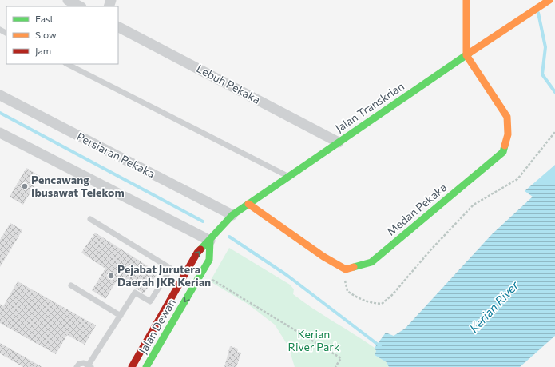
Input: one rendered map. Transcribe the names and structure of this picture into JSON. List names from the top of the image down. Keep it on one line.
{"streets":{"main road":["Jalan Transkrian","Medan Pekaka","Jalan Dewan"],"street":["Lebuh Pekaka","Persiaran Pekaka"]},"crossings":[["Lebuh Pekaka","Jalan Transkrian"],["Jalan Transkrian","Persiaran Pekaka"],["Jalan Transkrian","Medan Pekaka"],["Jalan Transkrian","Jalan Dewan"]],"water":["Kerian River"],"parks":["Kerian River Park"],"places":["Pencawang Ibusawat Telekom","Pejabat Jurutera Daerah JKR Kerian"],"legend":["Fast","Slow","Jam"]}
